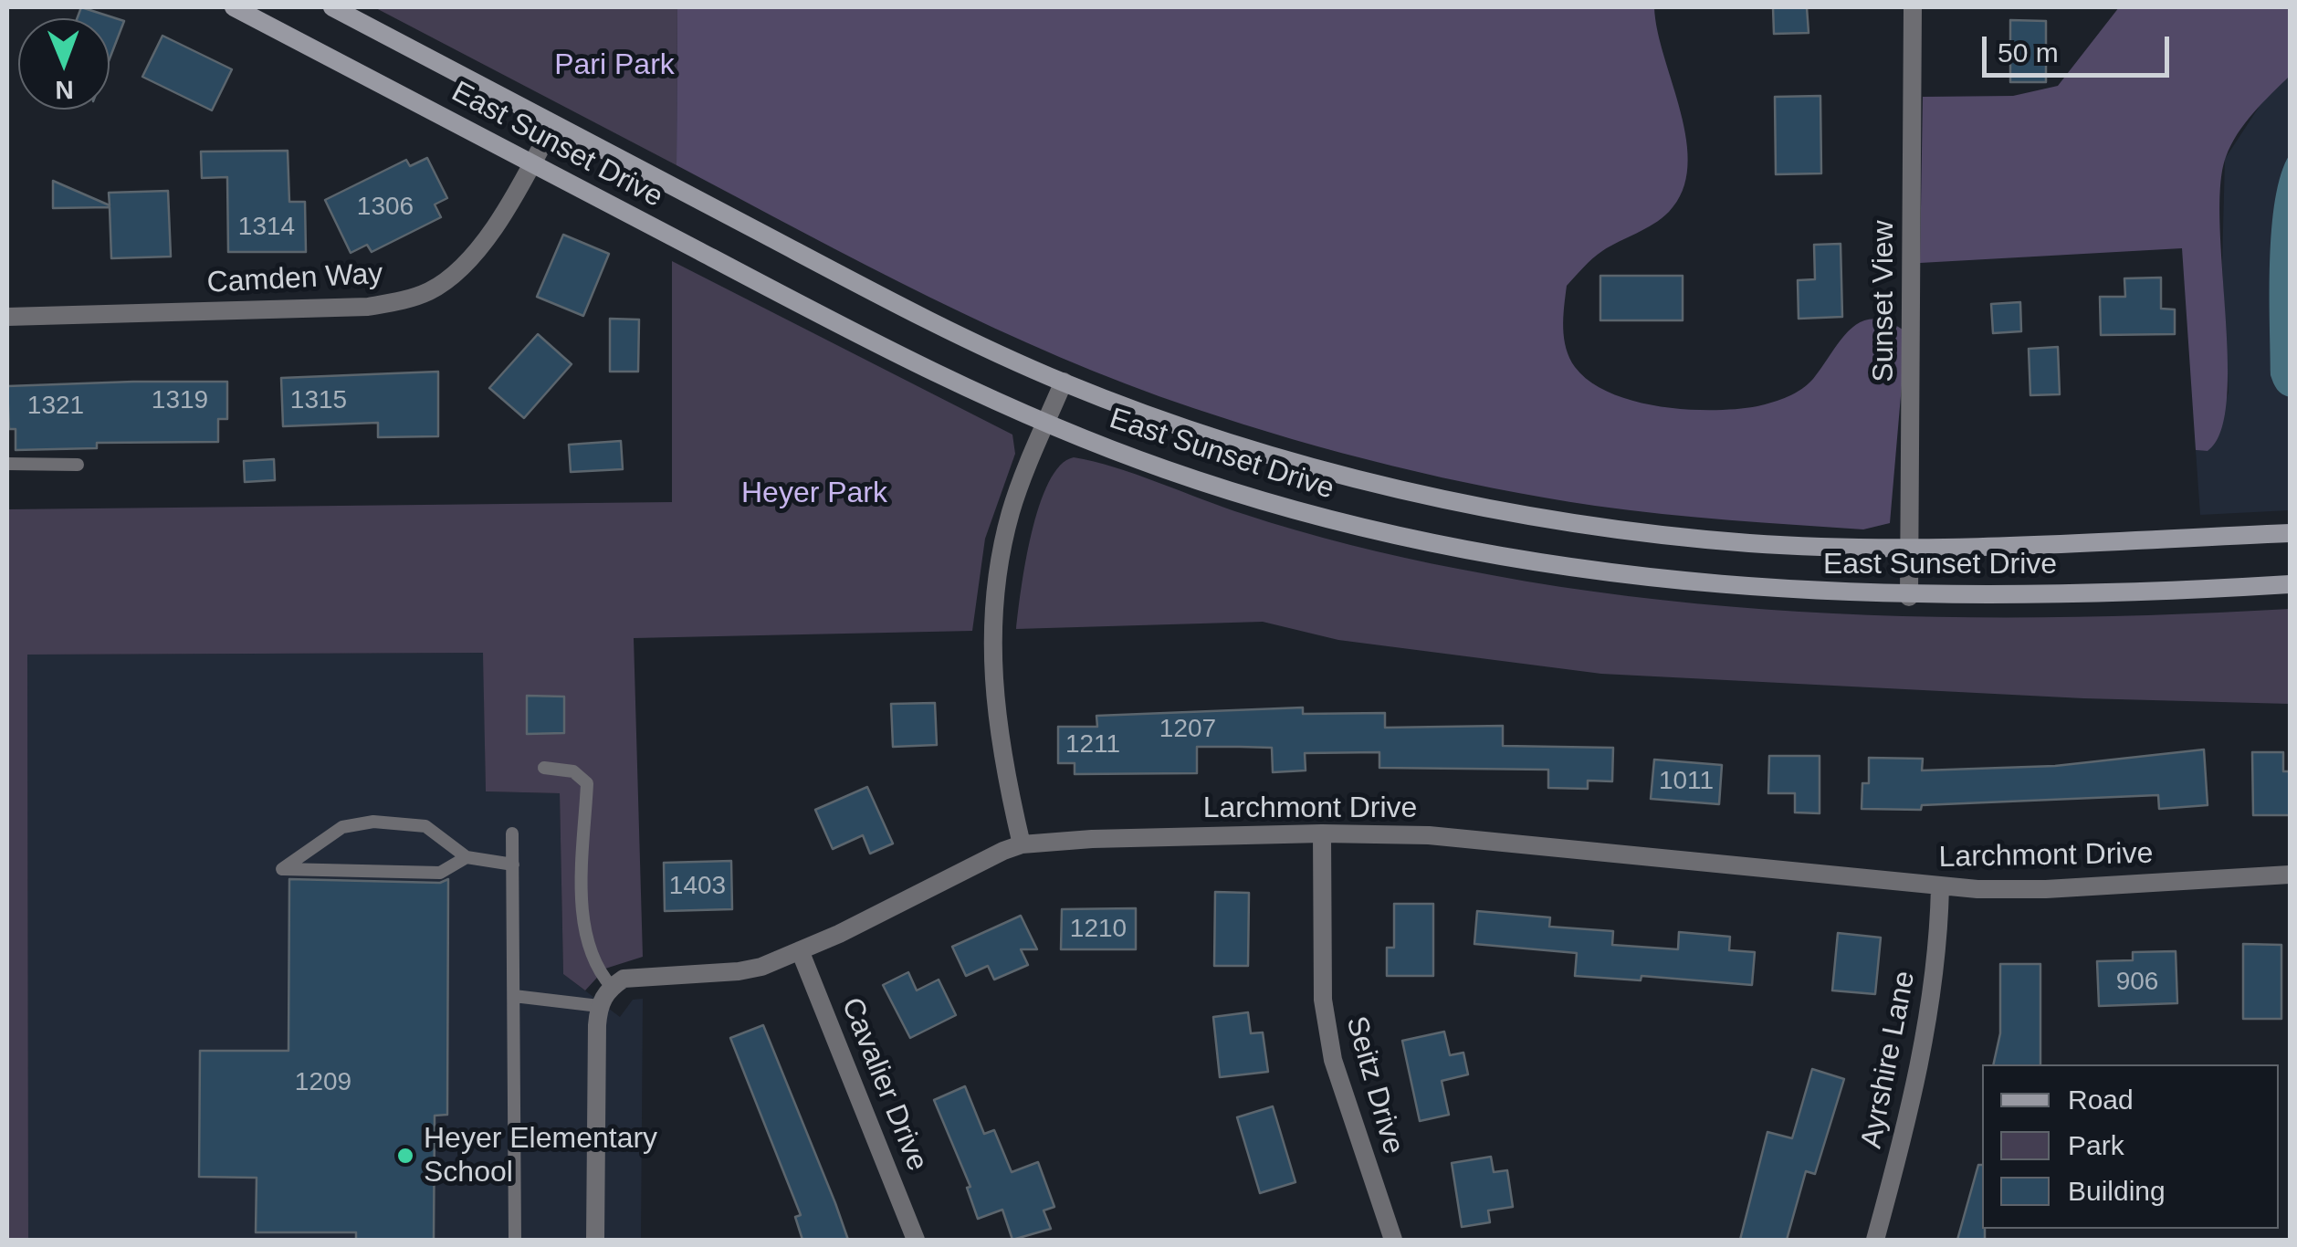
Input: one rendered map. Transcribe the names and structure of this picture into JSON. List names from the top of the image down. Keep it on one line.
{"streets":{"main road":["East Sunset Drive"],"street":["Camden Way","Sunset View","Larchmont Drive","Ayrshire Lane","Cavalier Drive","Seitz Drive"]},"crossings":[["East Sunset Drive","Camden Way"],["East Sunset Drive","Sunset View"],["Larchmont Drive","Ayrshire Lane"],["Larchmont Drive","Cavalier Drive"],["Larchmont Drive","Seitz Drive"]],"parks":["Pari Park","Heyer Park"],"places":["Heyer Elementary School"],"house_numbers":["1306","1314","1319","1315","1321","1207","1211","1011","1403","1210","906","1209"],"legend":["Road","Park","Building"],"scale_bar":"50 m","north":"bottom"}
